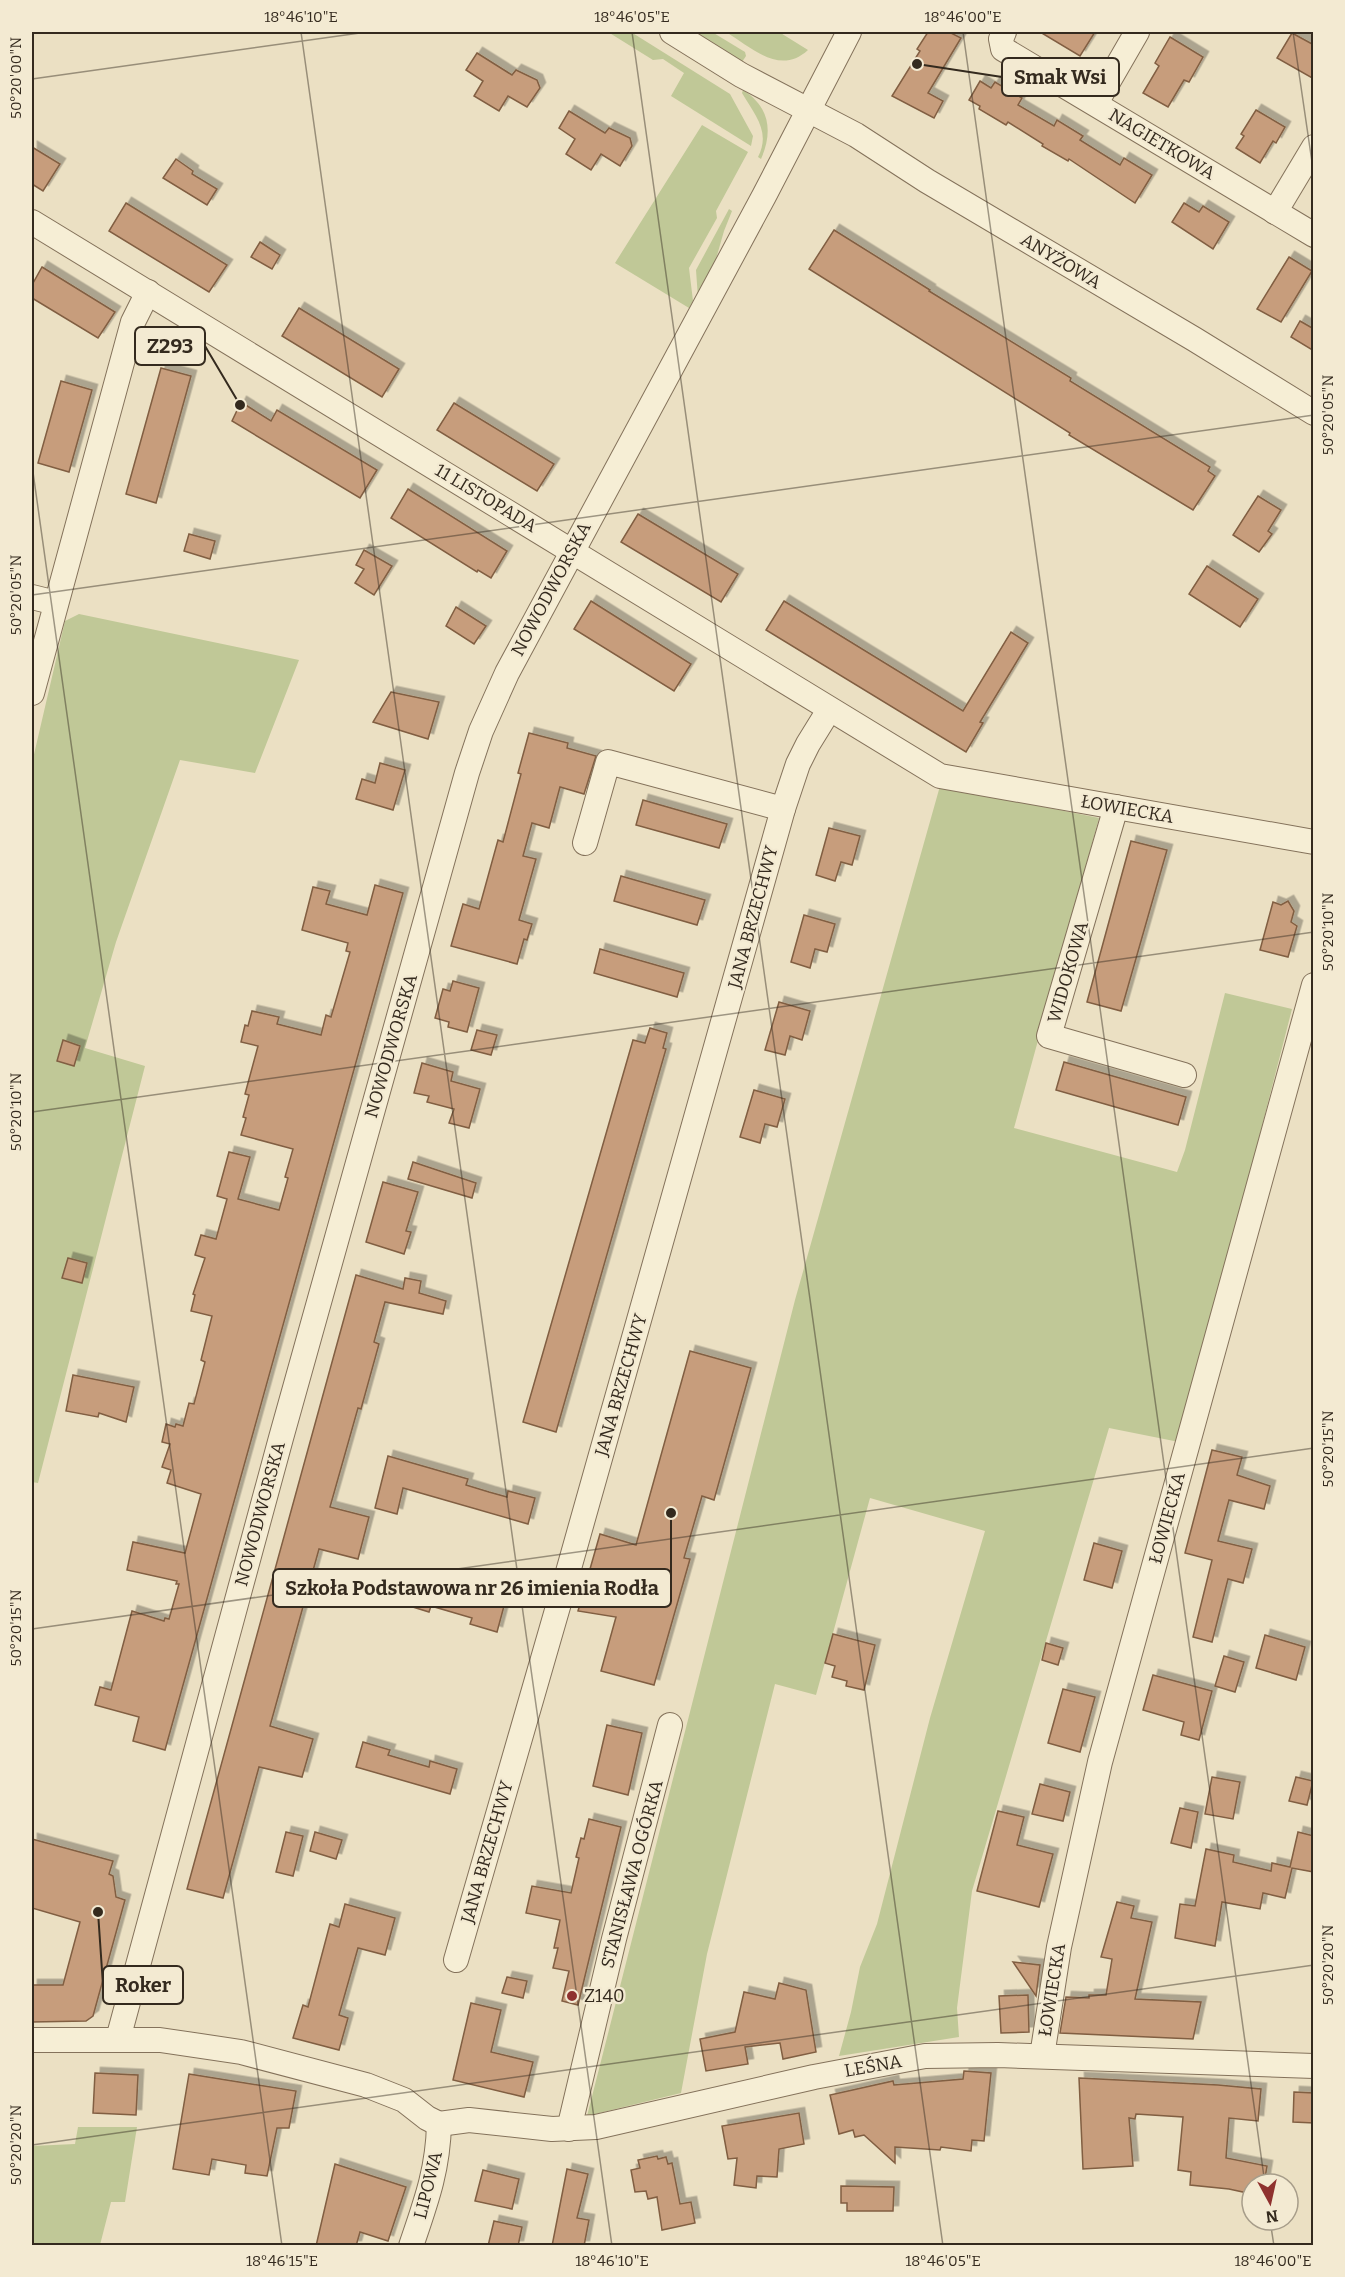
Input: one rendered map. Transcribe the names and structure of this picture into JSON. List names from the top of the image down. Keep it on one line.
{"streets":{"street":["NAGIETKOWA","ANYŻOWA","11 LISTOPADA","NOWODWORSKA","ŁOWIECKA","JANA BRZECHWY","WIDOKOWA","STANISŁAWA OGÓRKA","LEŚNA","LIPOWA"]},"crossings":[["ANYŻOWA","NOWODWORSKA"],["11 LISTOPADA","NOWODWORSKA"],["11 LISTOPADA","ŁOWIECKA"],["11 LISTOPADA","JANA BRZECHWY"],["ŁOWIECKA","WIDOKOWA"],["ŁOWIECKA","LEŚNA"],["STANISŁAWA OGÓRKA","LEŚNA"],["LEŚNA","LIPOWA"]],"places":["Smak Wsi","Z293","Szkoła Podstawowa nr 26 imienia Rodła","Roker","Z140"],"north":"bottom","coordinates":["18°46'10\"E","18°46'05\"E","18°46'00\"E","50°20'00\"N","50°20'05\"N","50°20'10\"N","50°20'15\"N","50°20'20\"N","18°46'15\"E"]}
